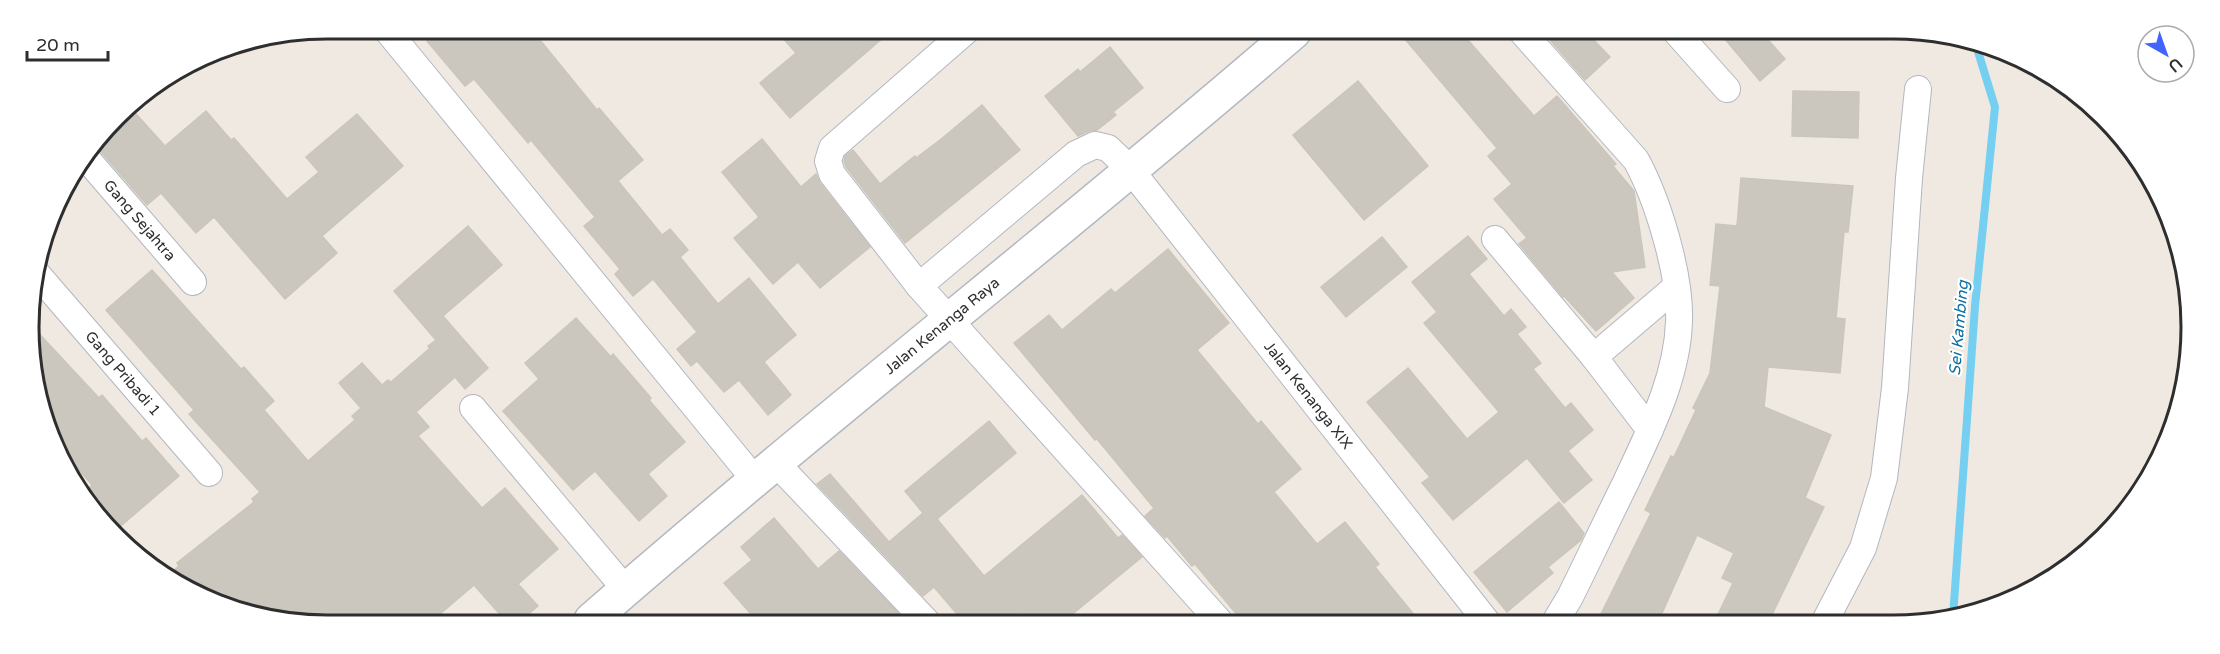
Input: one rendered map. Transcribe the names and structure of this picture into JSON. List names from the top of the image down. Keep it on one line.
{"streets":{"street":["Gang Sejahtra","Jalan Kenanga Raya","Gang Pribadi 1","Jalan Kenanga XIX"]},"crossings":[["Jalan Kenanga Raya","Jalan Kenanga XIX"]],"water":["Sei Kambing"],"scale_bar":"20 m","north":"bottom right"}
